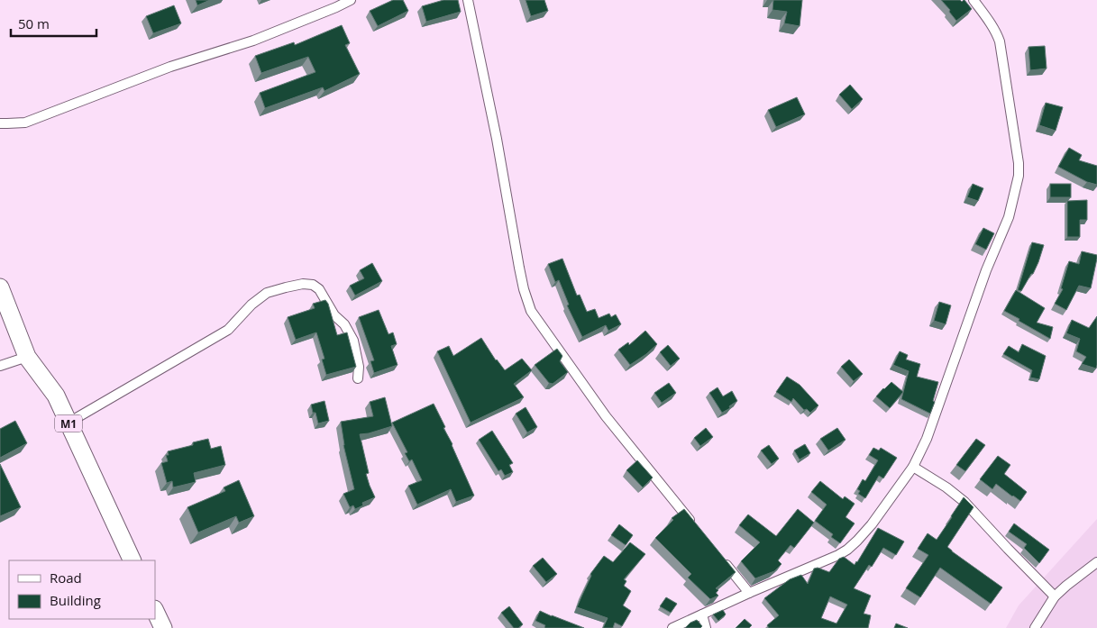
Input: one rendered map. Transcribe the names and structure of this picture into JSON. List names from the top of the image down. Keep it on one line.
{"streets":{"highway":["M1"]},"legend":["Road","Building"],"scale_bar":"50 m"}
